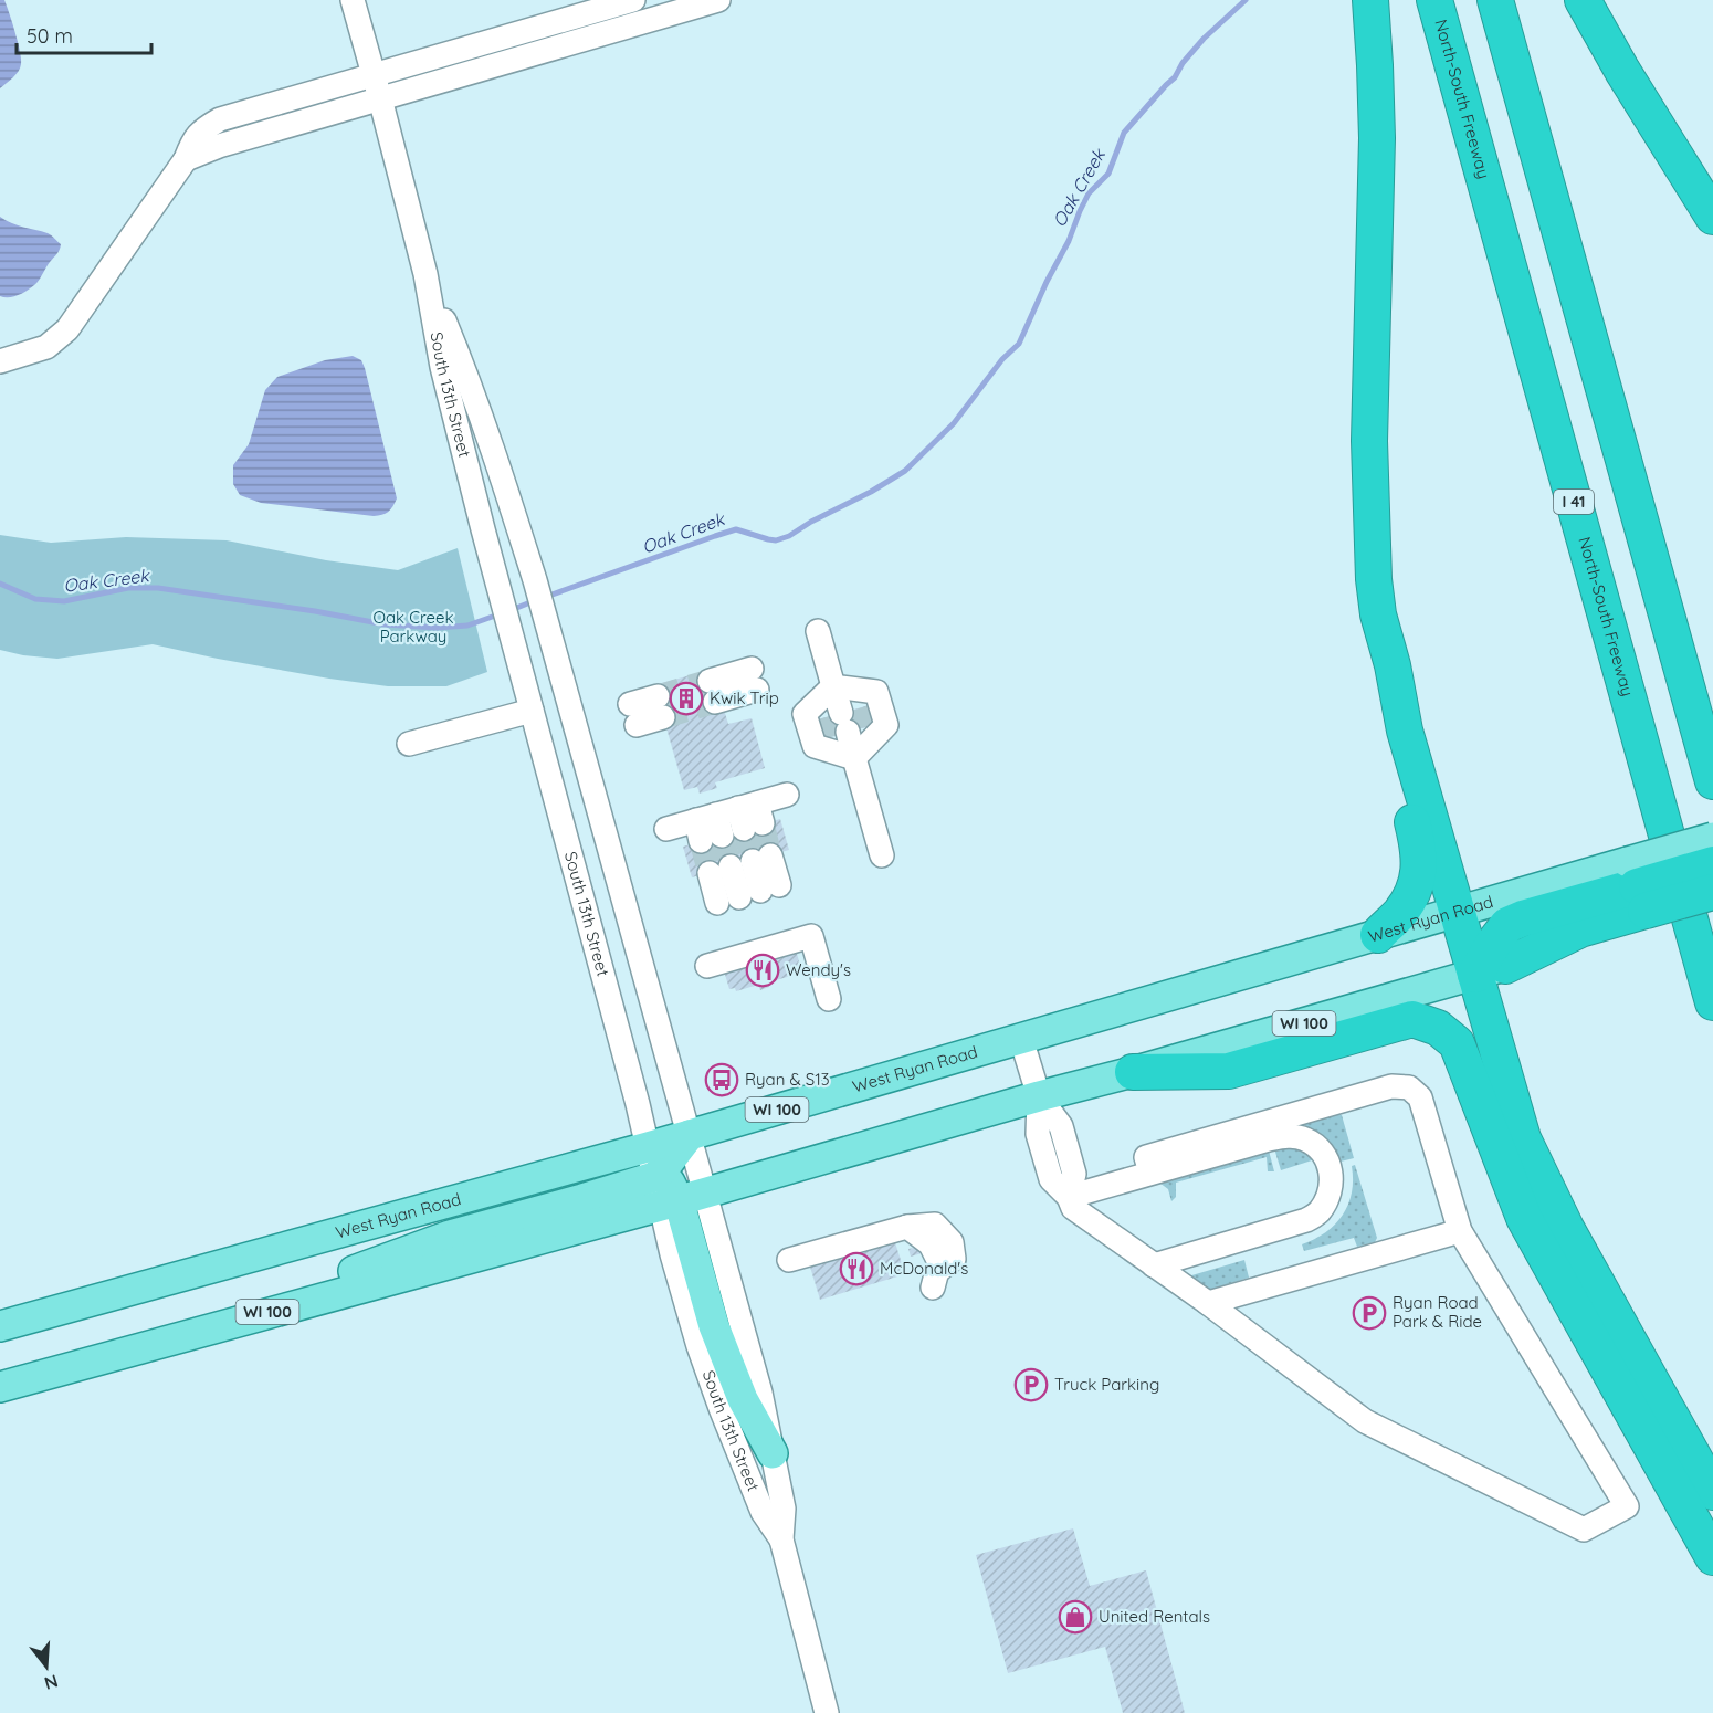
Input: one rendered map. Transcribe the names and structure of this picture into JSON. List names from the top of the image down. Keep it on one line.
{"streets":{"highway":["North-South Freeway","I 41"],"main road":["West Ryan Road","WI 100"],"street":["South 13th Street"]},"crossings":[["South 13th Street","West Ryan Road"],["South 13th Street","WI 100"],["West Ryan Road","WI 100"]],"water":["Oak Creek"],"parks":["Oak Creek Parkway"],"places":{"building":["Kwik Trip"],"restaurant":["Wendy's","McDonald's"],"bus stop":["Ryan & S13"],"parking":["Ryan Road Park & Ride","Truck Parking"],"shop":["United Rentals"]},"scale_bar":"50 m","north":"bottom"}
